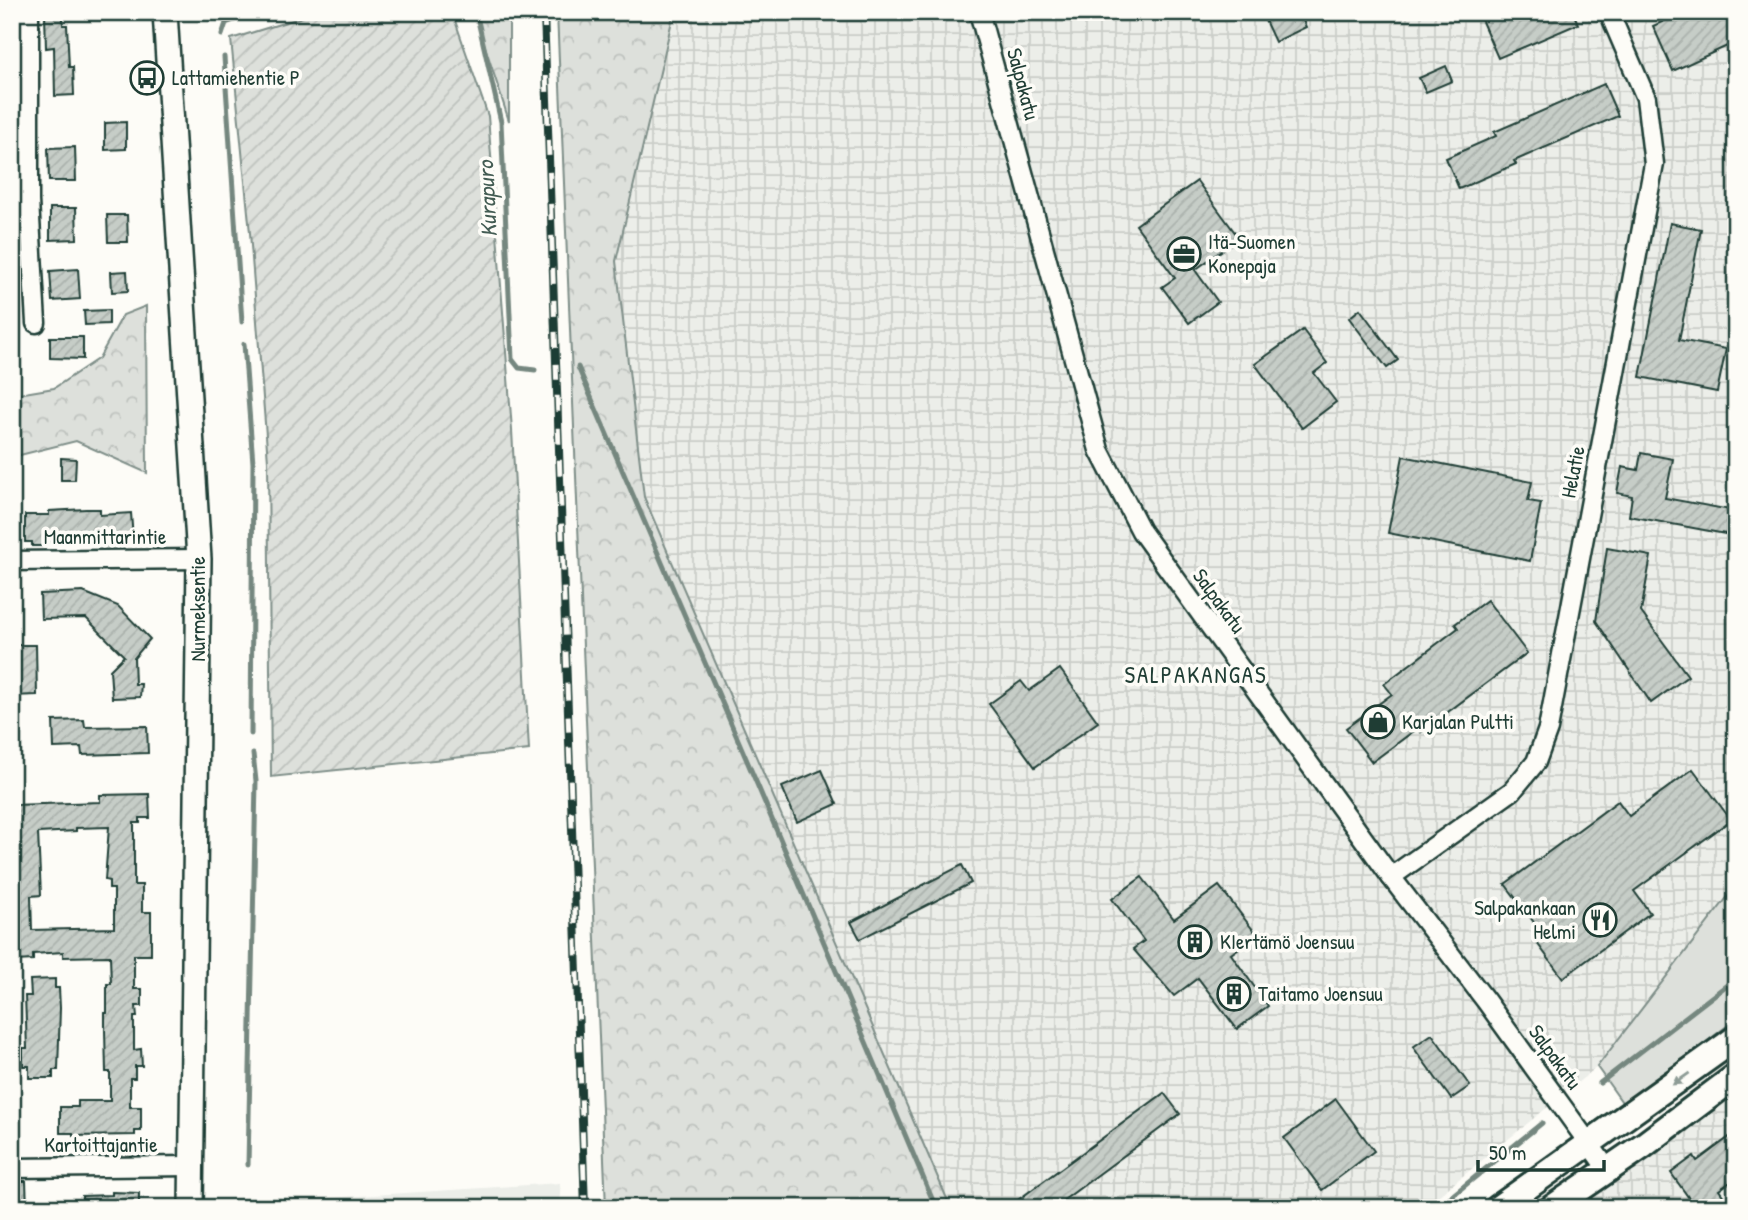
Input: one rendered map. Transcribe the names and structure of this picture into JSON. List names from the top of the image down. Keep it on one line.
{"streets":{"street":["Salpakatu","Helatie","Maanmittarintie","Nurmeksentie","Kartoittajantie"]},"crossings":[["Salpakatu","Helatie"],["Maanmittarintie","Nurmeksentie"],["Nurmeksentie","Kartoittajantie"]],"districts":["SALPAKANGAS"],"water":["Kurapuro"],"places":{"bus stop":["Lattamiehentie P"],"office":["Itä-Suomen Konepaja"],"shop":["Karjalan Pultti"],"restaurant":["Salpakankaan Helmi"],"building":["KIertämö Joensuu","Taitamo Joensuu"]},"scale_bar":"50 m"}
